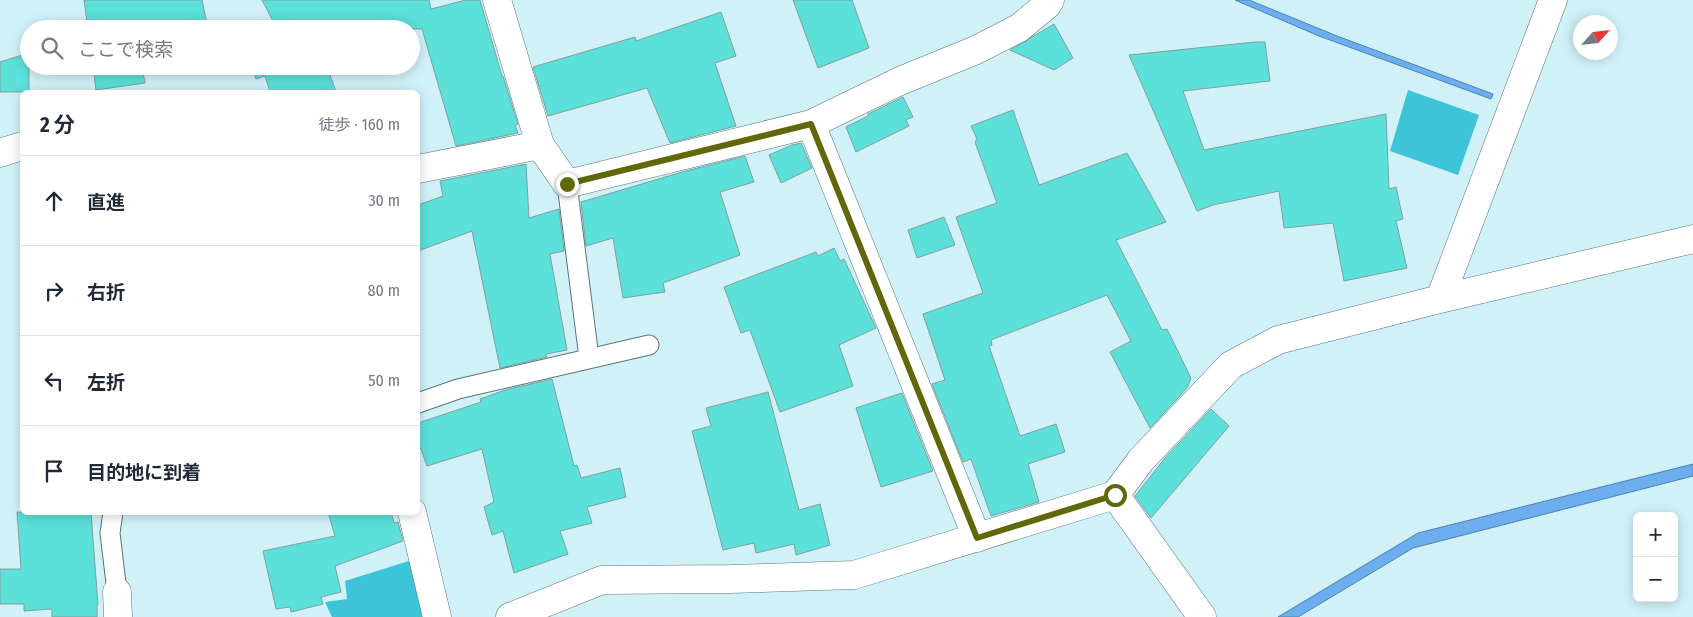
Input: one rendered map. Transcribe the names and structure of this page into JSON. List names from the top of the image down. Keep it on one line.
{"north":"top right","page":{"search":"ここで検索","heading":["2 分","徒歩 · 160 m"],"list":[["直進","30 m"],["右折","80 m"],["左折","50 m"],"目的地に到着"],"map_buttons":["+","−"]}}
